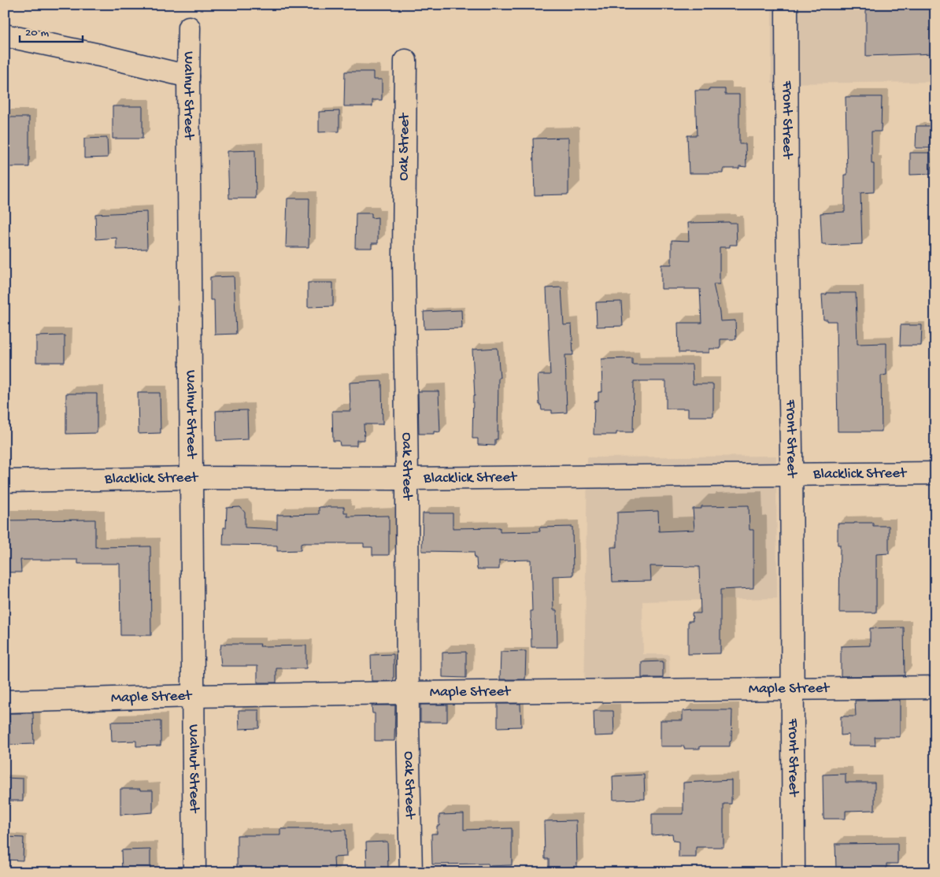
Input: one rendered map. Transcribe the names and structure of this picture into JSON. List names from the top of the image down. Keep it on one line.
{"streets":{"street":["Walnut Street","Front Street","Oak Street","Blacklick Street","Maple Street"]},"crossings":[["Walnut Street","Blacklick Street"],["Walnut Street","Maple Street"],["Front Street","Blacklick Street"],["Front Street","Maple Street"],["Oak Street","Blacklick Street"],["Oak Street","Maple Street"]],"scale_bar":"20 m"}
